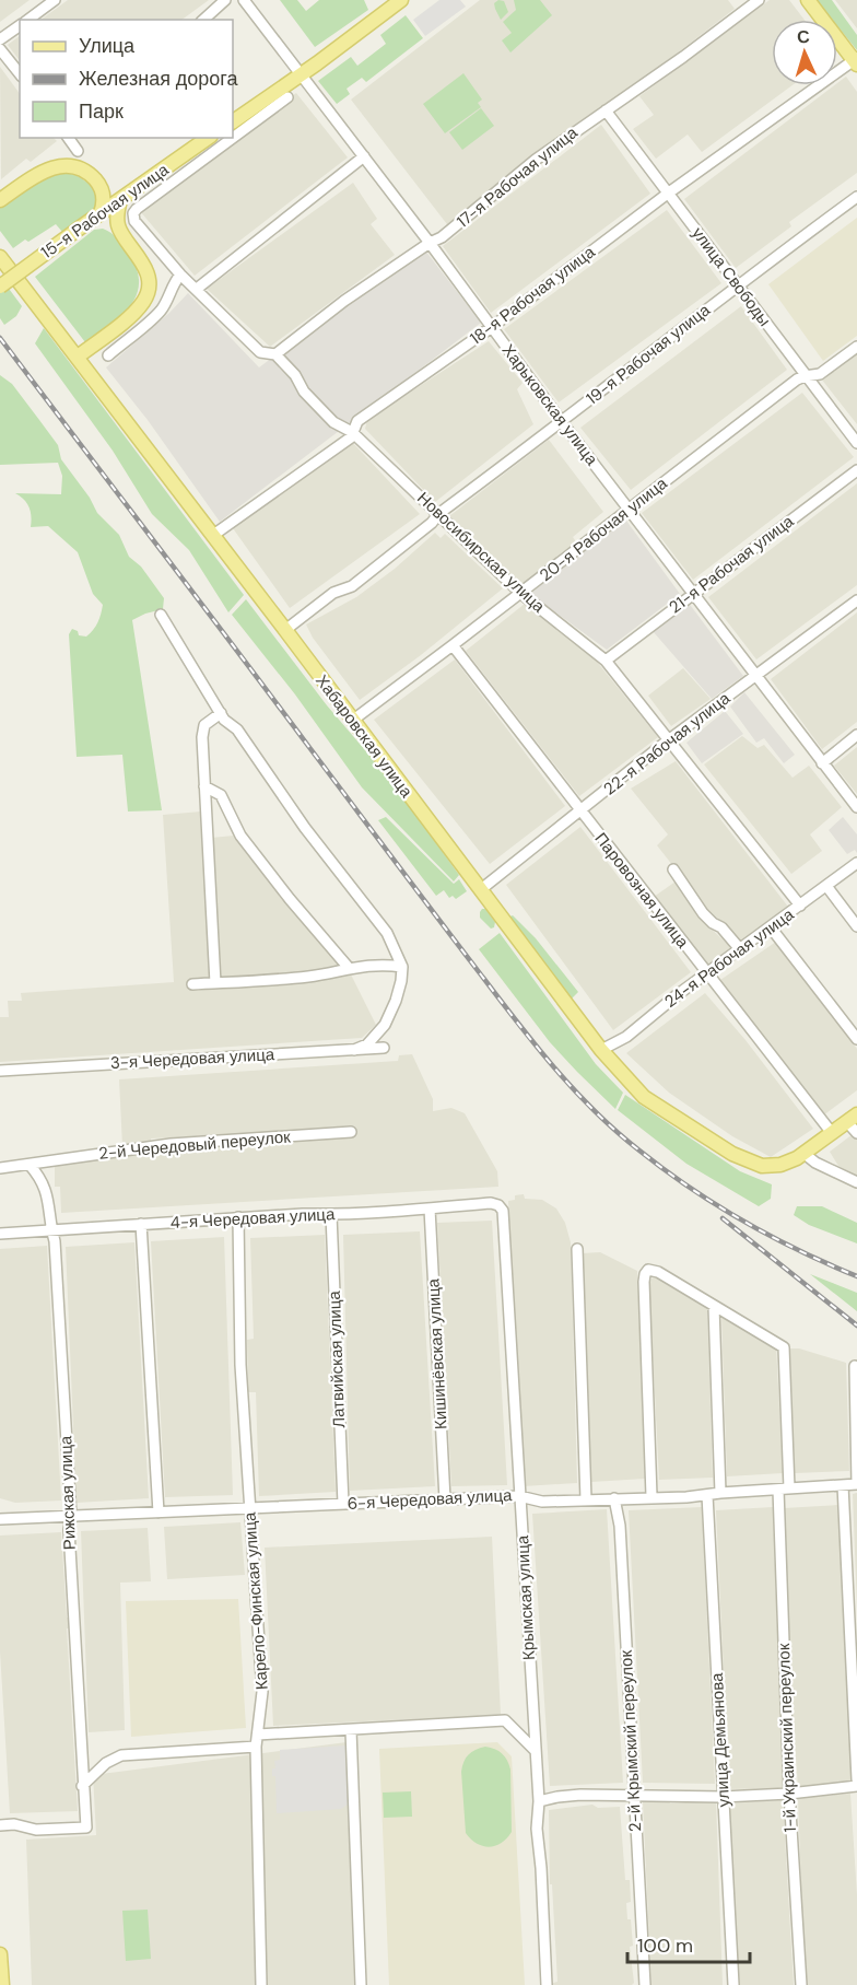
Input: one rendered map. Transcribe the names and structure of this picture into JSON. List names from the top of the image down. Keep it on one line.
{"streets":{"main road":["15-я Рабочая улица","Хабаровская улица"],"street":["17-я Рабочая улица","улица Свободы","18-я Рабочая улица","19-я Рабочая улица","Харьковская улица","20-я Рабочая улица","Новосибирская улица","21-я Рабочая улица","22-я Рабочая улица","Паровозная улица","24-я Рабочая улица","3-я Чередовая улица","2-й Чередовый переулок","4-я Чередовая улица","Кишинёвская улица","Латвийская улица","Рижская улица","6-я Чередовая улица","Крымская улица","Карело-Финская улица","1-й Украинский переулок","улица Демьянова","2-й Крымский переулок"]},"crossings":[["17-я Рабочая улица","улица Свободы"],["17-я Рабочая улица","Харьковская улица"],["17-я Рабочая улица","Новосибирская улица"],["улица Свободы","18-я Рабочая улица"],["улица Свободы","19-я Рабочая улица"],["улица Свободы","20-я Рабочая улица"],["18-я Рабочая улица","Харьковская улица"],["18-я Рабочая улица","Новосибирская улица"],["18-я Рабочая улица","Хабаровская улица"],["19-я Рабочая улица","Харьковская улица"],["19-я Рабочая улица","Новосибирская улица"],["19-я Рабочая улица","Хабаровская улица"],["Харьковская улица","20-я Рабочая улица"],["Харьковская улица","21-я Рабочая улица"],["Харьковская улица","22-я Рабочая улица"],["20-я Рабочая улица","Новосибирская улица"],["20-я Рабочая улица","Хабаровская улица"],["20-я Рабочая улица","Паровозная улица"],["Новосибирская улица","21-я Рабочая улица"],["Новосибирская улица","22-я Рабочая улица"],["Новосибирская улица","24-я Рабочая улица"],["Хабаровская улица","22-я Рабочая улица"],["Хабаровская улица","24-я Рабочая улица"],["22-я Рабочая улица","Паровозная улица"],["Паровозная улица","24-я Рабочая улица"],["2-й Чередовый переулок","Рижская улица"],["4-я Чередовая улица","Кишинёвская улица"],["4-я Чередовая улица","Латвийская улица"],["4-я Чередовая улица","Рижская улица"],["4-я Чередовая улица","Крымская улица"],["4-я Чередовая улица","Карело-Финская улица"],["Кишинёвская улица","6-я Чередовая улица"],["Латвийская улица","6-я Чередовая улица"],["Рижская улица","6-я Чередовая улица"],["6-я Чередовая улица","Крымская улица"],["6-я Чередовая улица","Карело-Финская улица"],["6-я Чередовая улица","1-й Украинский переулок"],["6-я Чередовая улица","улица Демьянова"],["6-я Чередовая улица","2-й Крымский переулок"]],"legend":["Улица","Железная дорога","Парк"],"scale_bar":"100 m","north":"top"}
